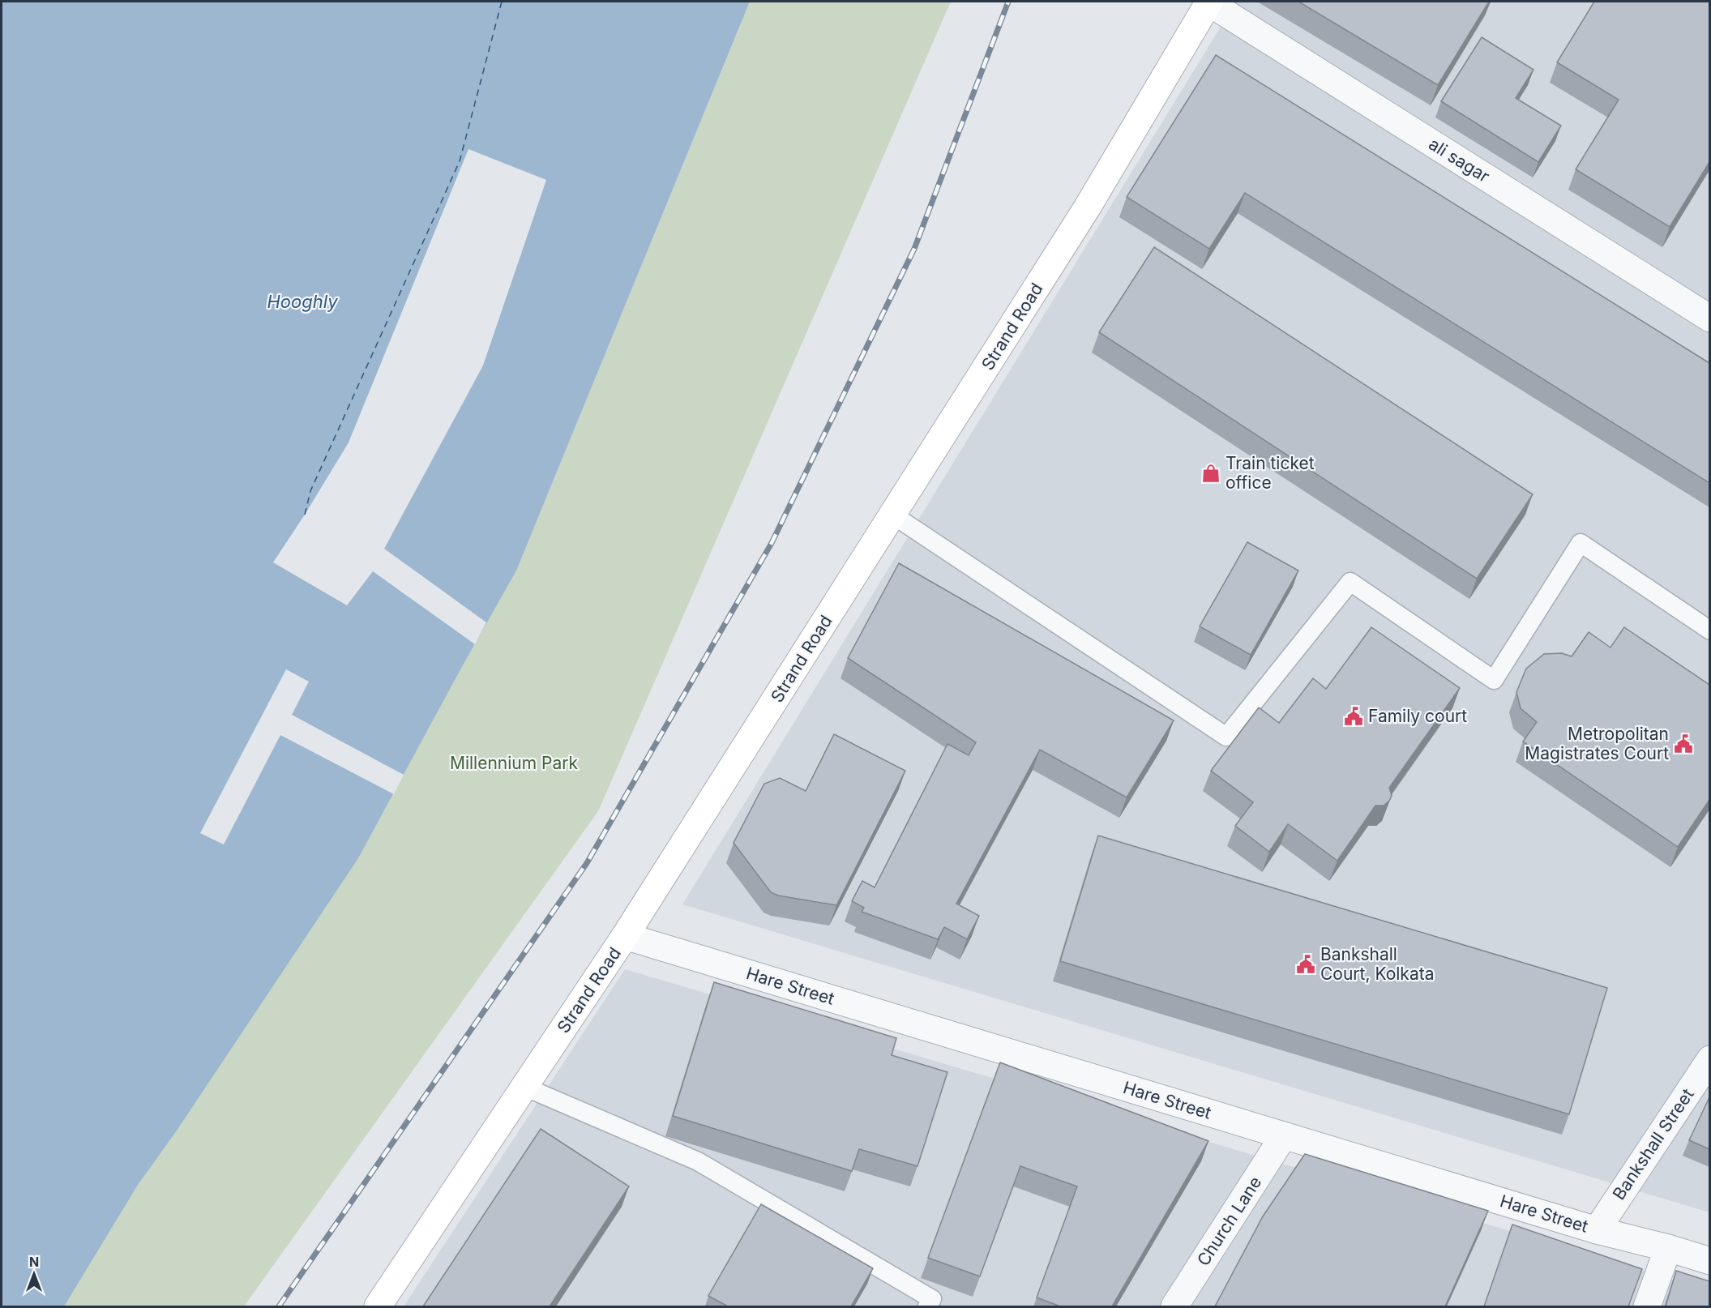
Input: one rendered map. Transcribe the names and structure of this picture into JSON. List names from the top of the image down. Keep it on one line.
{"streets":{"main road":["Strand Road"],"street":["ali sagar","Hare Street","Bankshall Street","Church Lane"]},"crossings":[["ali sagar","Strand Road"],["Strand Road","Hare Street"],["Hare Street","Bankshall Street"],["Hare Street","Church Lane"]],"water":["Hooghly"],"parks":["Millennium Park"],"places":{"shop":["Train ticket office"],"public building":["Family court","Metropolitan Magistrates Court","Bankshall Court, Kolkata"]},"north":"top"}
